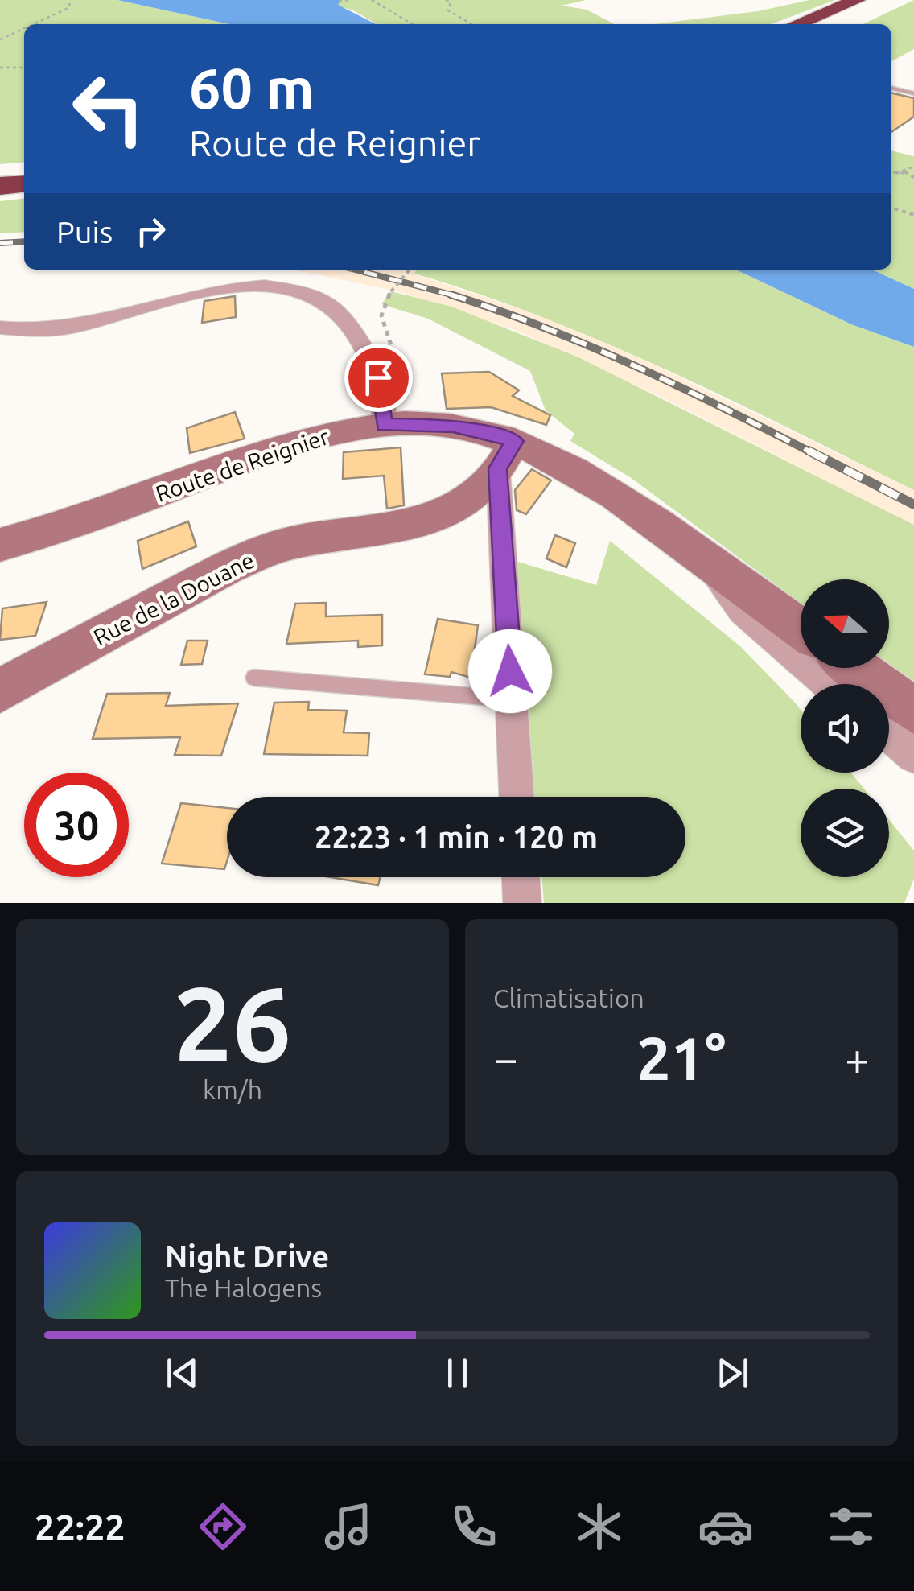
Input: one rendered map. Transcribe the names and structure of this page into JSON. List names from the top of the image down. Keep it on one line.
{"streets":{"main road":["Route de Reignier","Rue de la Douane"]},"crossings":[["Route de Reignier","Rue de la Douane"]],"north":"left","page":{"turn":["60 m","Route de Reignier"],"then":"Puis","limit":"30","trip":"22:23 · 1 min · 120 m","tile":[["26","km/h"],"Climatisation"],"heat":["−","21°","+"],"song":["Night Drive","The Halogens"],"tabs":"22:22"}}
